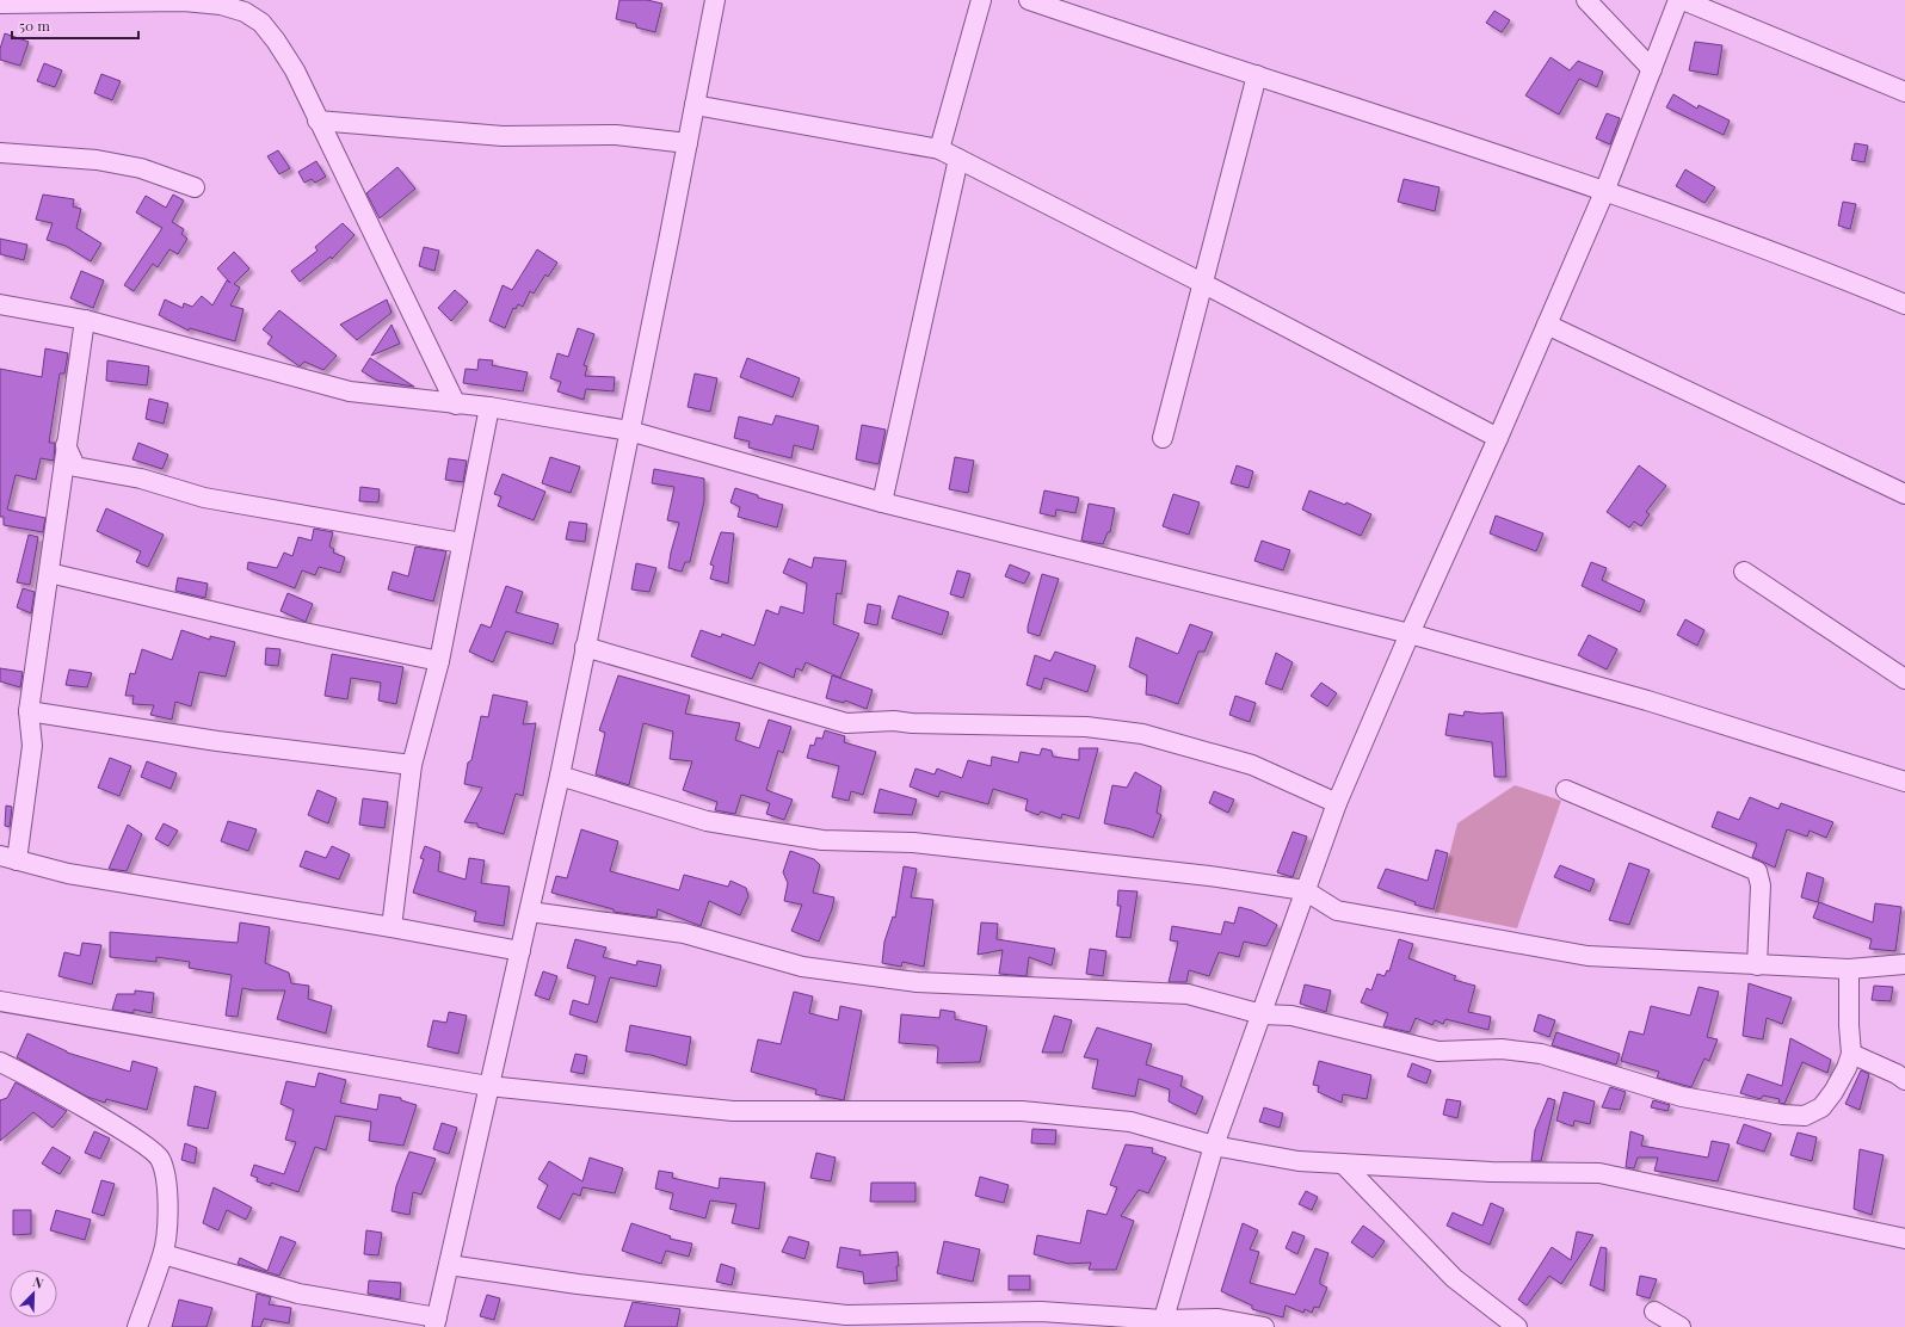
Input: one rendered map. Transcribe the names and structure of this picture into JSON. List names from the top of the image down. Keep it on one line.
{"scale_bar":"50 m","north":"top right"}
